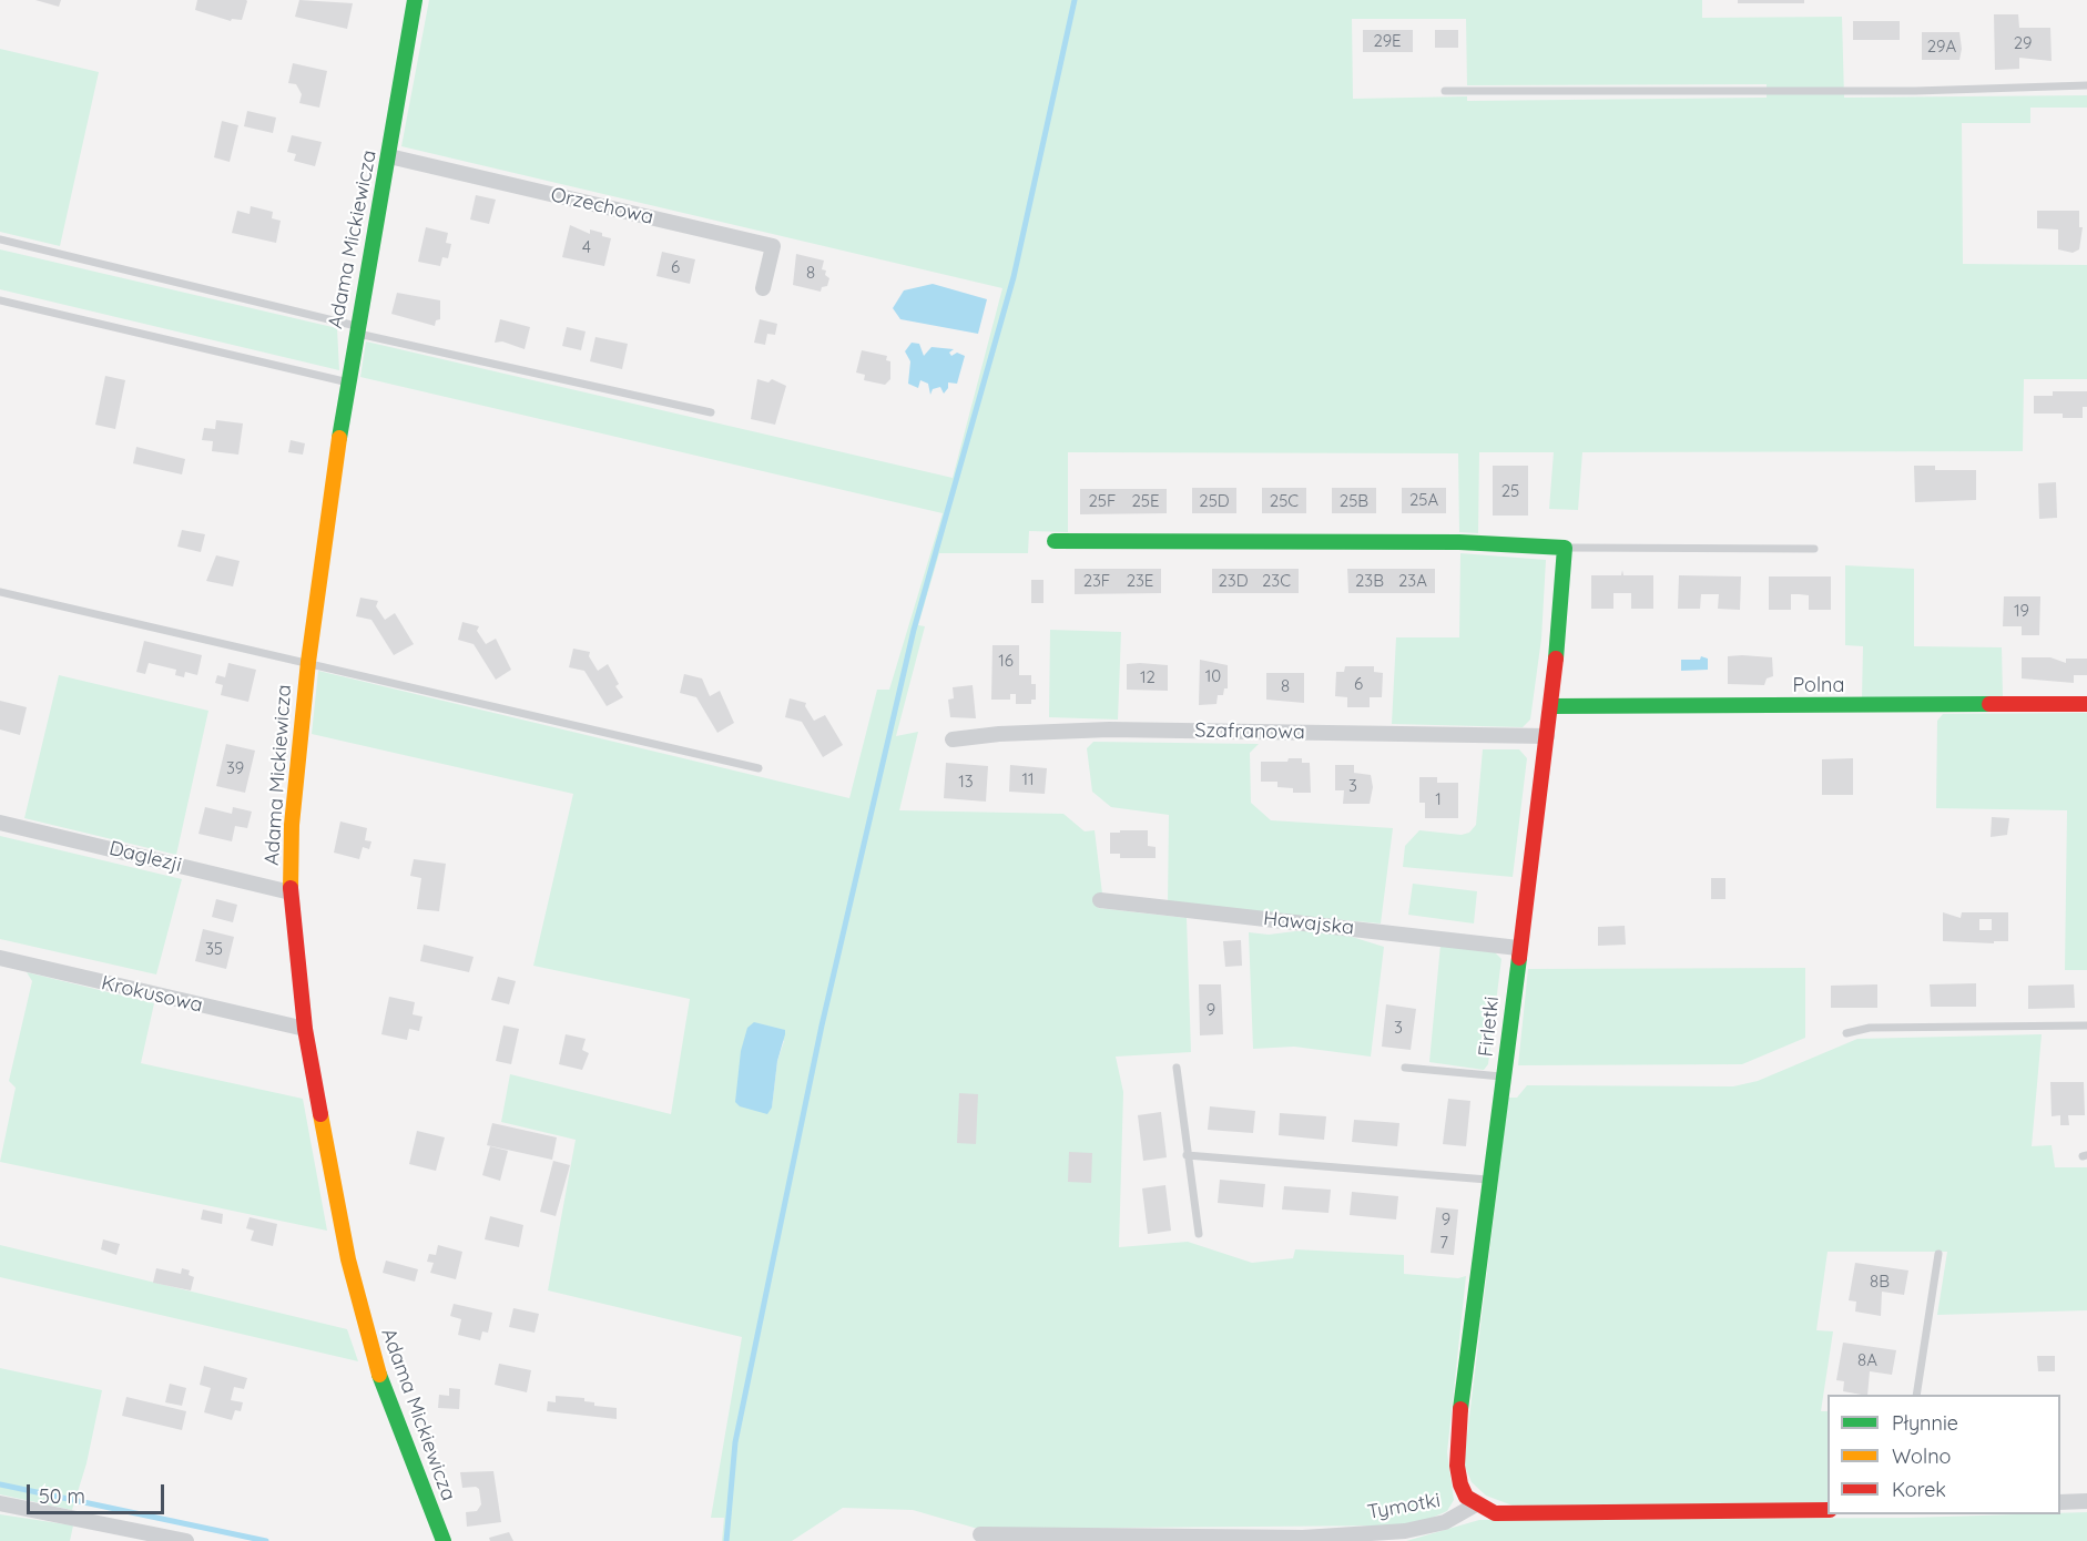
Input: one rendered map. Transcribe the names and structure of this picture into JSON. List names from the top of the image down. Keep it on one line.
{"streets":{"street":["Orzechowa","Adama Mickiewicza","Polna","Szafranowa","Daglezji","Hawajska","Krokusowa","Firletki","Tymotki"]},"crossings":[["Orzechowa","Adama Mickiewicza"],["Adama Mickiewicza","Daglezji"],["Adama Mickiewicza","Krokusowa"],["Polna","Firletki"],["Szafranowa","Firletki"],["Hawajska","Firletki"],["Firletki","Tymotki"]],"house_numbers":["29E","29","29A","4","6","8","25","25A","25F","25E","25D","25C","25B","23F","23E","23D","23C","23B","23A","19","16","10","12","6","8","39","11","13","3","1","35","9","3","9","7","8B","8A"],"legend":["Płynnie","Wolno","Korek"],"scale_bar":"50 m"}
